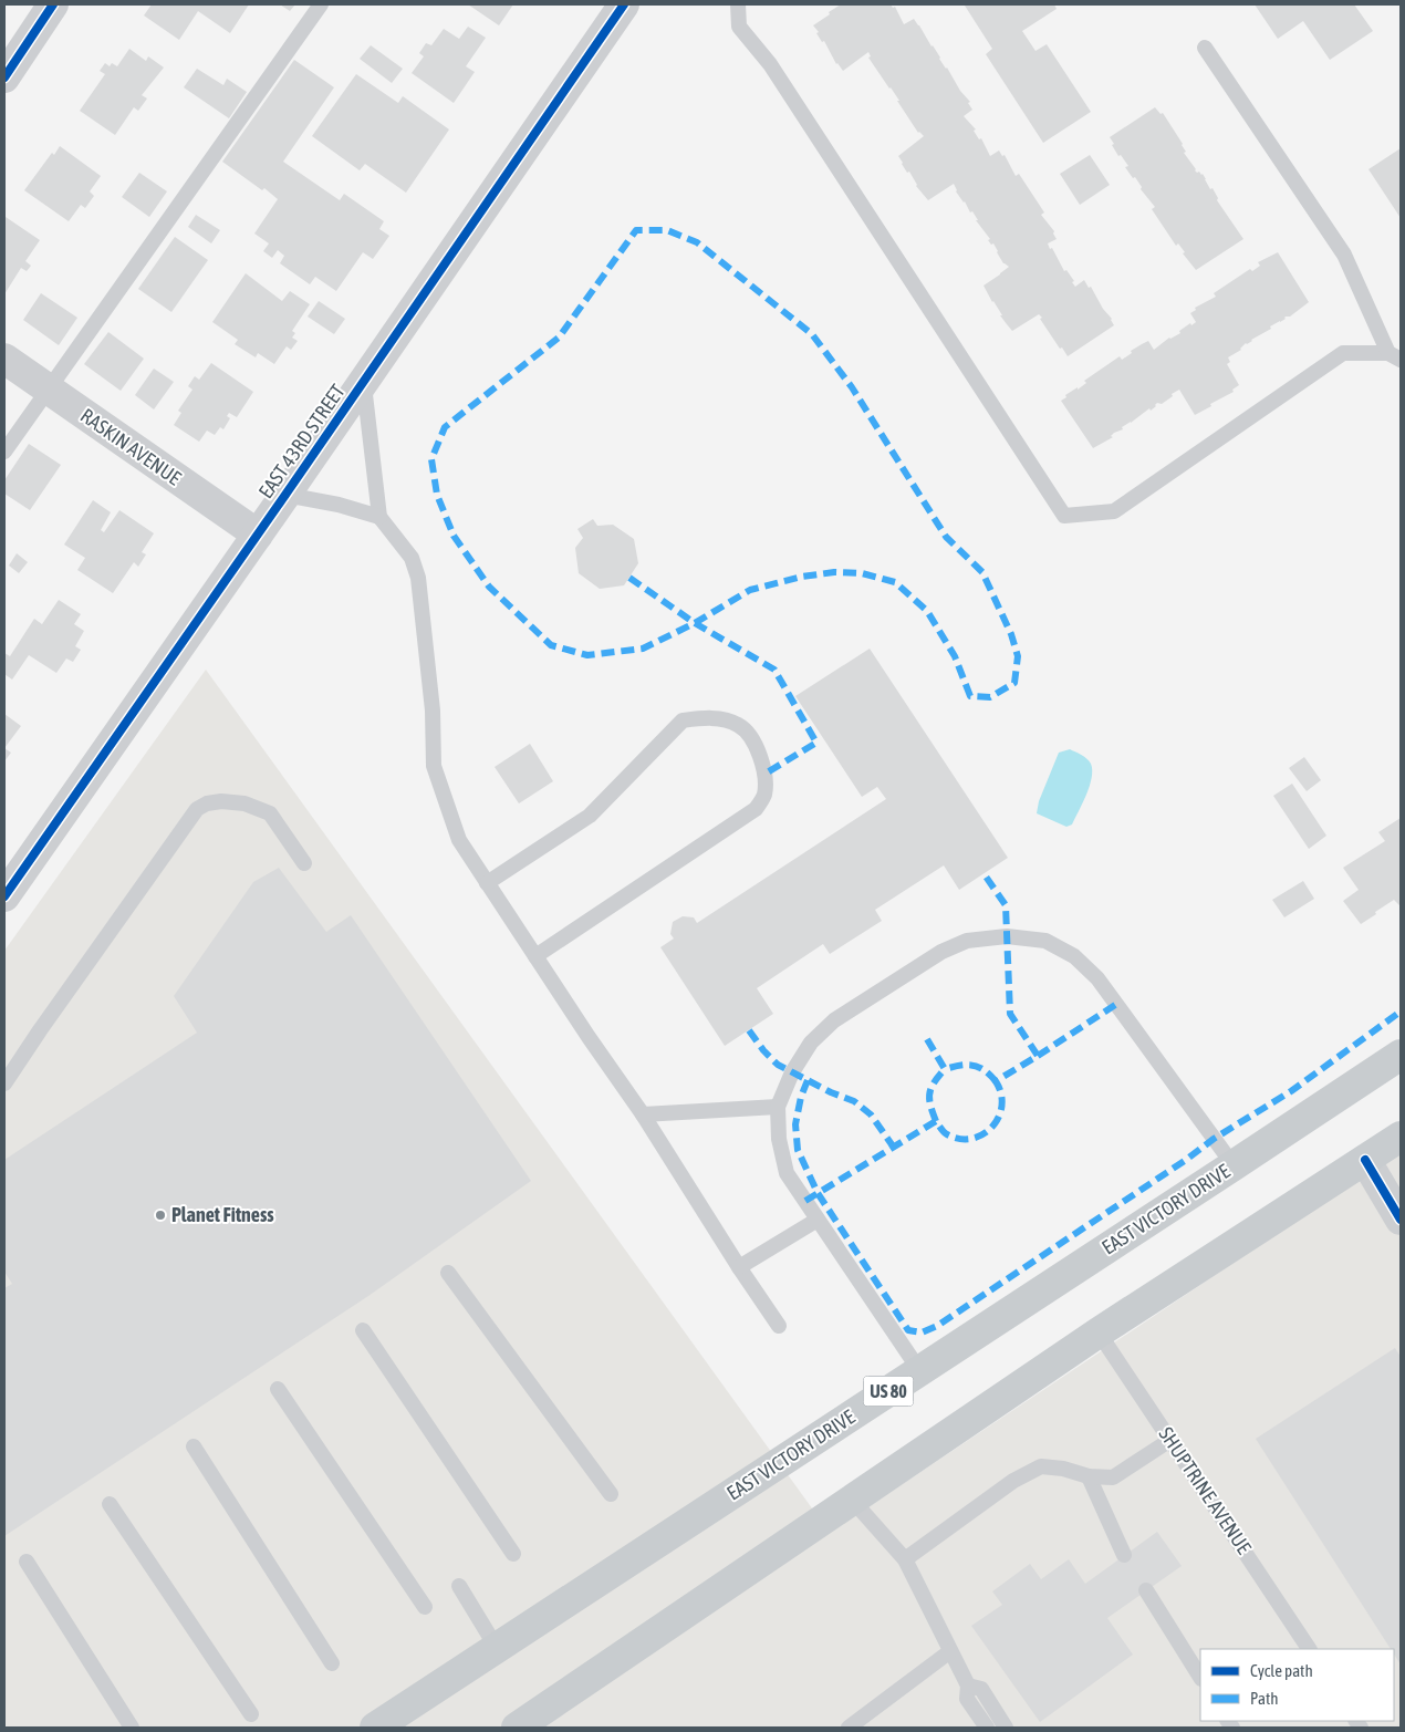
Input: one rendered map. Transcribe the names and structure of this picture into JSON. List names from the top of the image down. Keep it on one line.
{"streets":{"main road":["EAST VICTORY DRIVE","US 80"],"street":["EAST 43RD STREET","RASKIN AVENUE"],"lane":["SHUPTRINE AVENUE"]},"crossings":[["EAST 43RD STREET","RASKIN AVENUE"]],"places":["Planet Fitness"],"legend":["Cycle path","Path"]}
